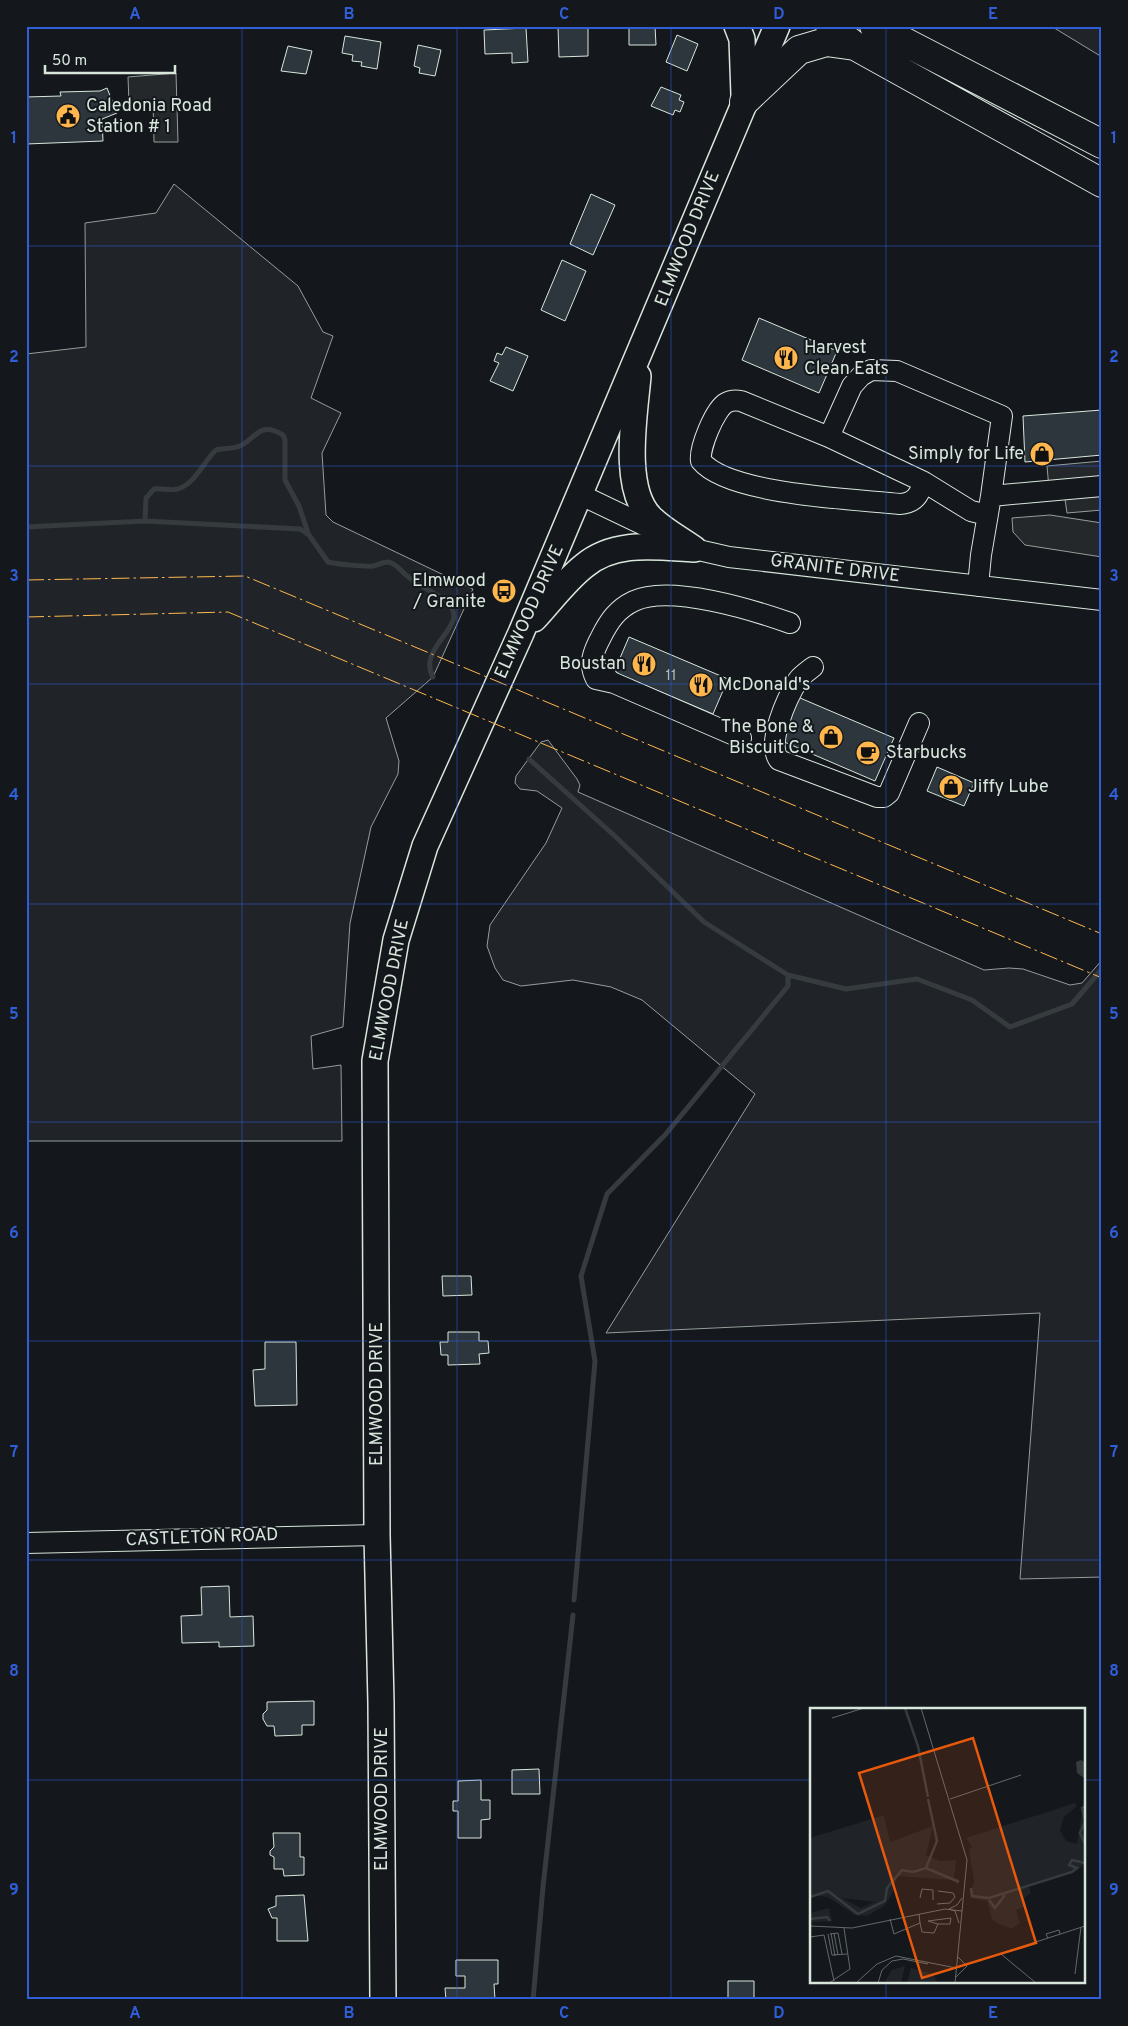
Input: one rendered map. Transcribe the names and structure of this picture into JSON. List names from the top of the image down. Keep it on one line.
{"streets":{"main road":["ELMWOOD DRIVE"],"street":["GRANITE DRIVE","CASTLETON ROAD"]},"crossings":[["ELMWOOD DRIVE","GRANITE DRIVE"],["ELMWOOD DRIVE","CASTLETON ROAD"]],"places":{"public building":["Caledonia Road Station # 1"],"restaurant":["Harvest Clean Eats","Boustan","McDonald's"],"shop":["Simply for Life","The Bone & Biscuit Co.","Jiffy Lube"],"bus stop":["Elmwood / Granite"],"cafe":["Starbucks"]},"house_numbers":["11"],"scale_bar":"50 m","grid":{"columns":["A","B","C","D","E"],"rows":["1","2","3","4","5","6","7","8","9"]}}
